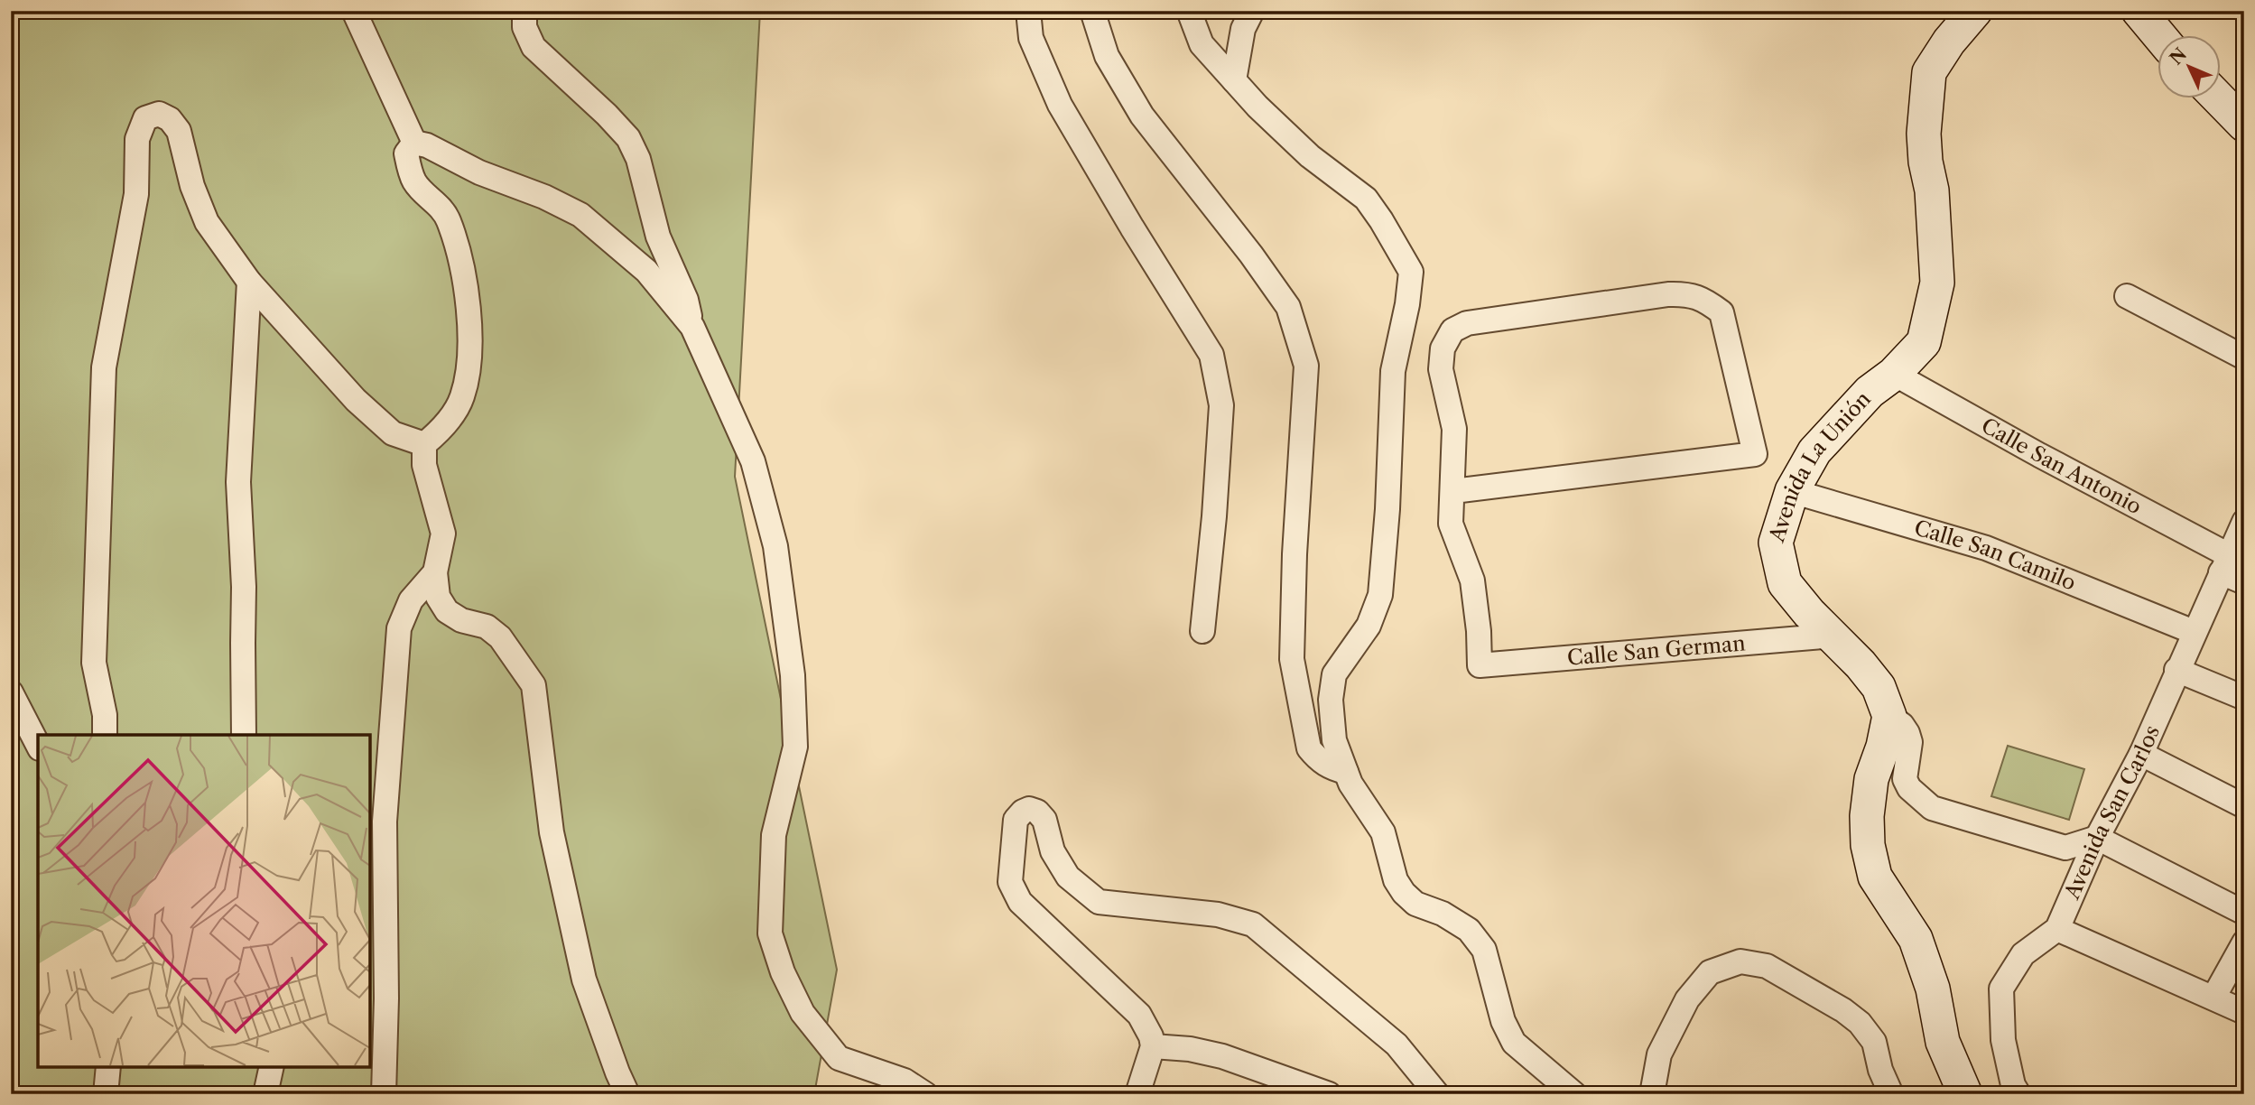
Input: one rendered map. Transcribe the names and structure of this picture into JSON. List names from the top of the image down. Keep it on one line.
{"streets":{"main road":["Avenida La Unión"],"street":["Calle San Antonio","Calle San Camilo","Calle San German","Avenida San Carlos"]},"crossings":[["Calle San Antonio","Avenida La Unión"],["Calle San Antonio","Avenida San Carlos"],["Avenida La Unión","Calle San Camilo"],["Avenida La Unión","Calle San German"],["Calle San Camilo","Avenida San Carlos"]],"north":"top left"}
